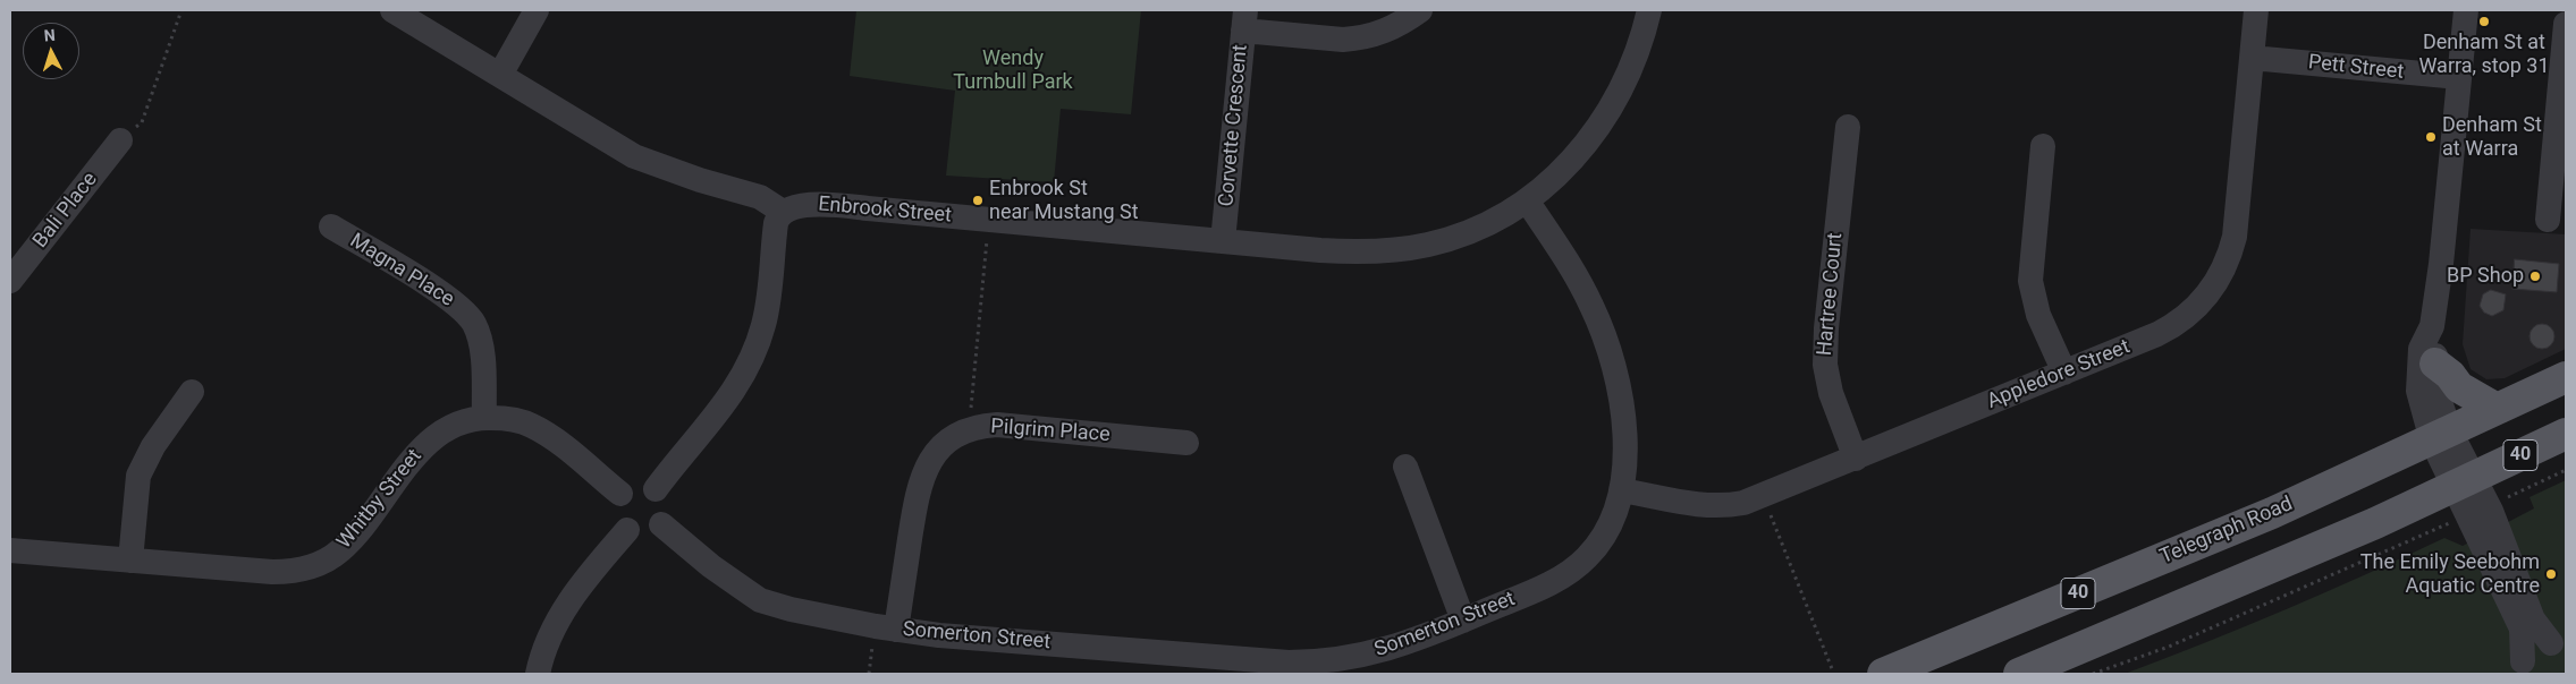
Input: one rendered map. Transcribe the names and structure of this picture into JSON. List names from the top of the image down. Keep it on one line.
{"streets":{"main road":["40","Telegraph Road"],"street":["Pett Street","Corvette Crescent","Bali Place","Enbrook Street","Magna Place","Hartree Court","Appledore Street","Pilgrim Place","Whitby Street","Somerton Street"]},"crossings":[["Pett Street","Appledore Street"],["Corvette Crescent","Enbrook Street"],["Enbrook Street","Somerton Street"],["Magna Place","Whitby Street"],["Hartree Court","Appledore Street"],["Appledore Street","Somerton Street"],["Pilgrim Place","Somerton Street"],["Whitby Street","Somerton Street"]],"parks":["Wendy Turnbull Park"],"places":["Denham St at Warra, stop 31","Denham St at Warra","Enbrook St near Mustang St","BP Shop","The Emily Seebohm Aquatic Centre"],"north":"top"}
